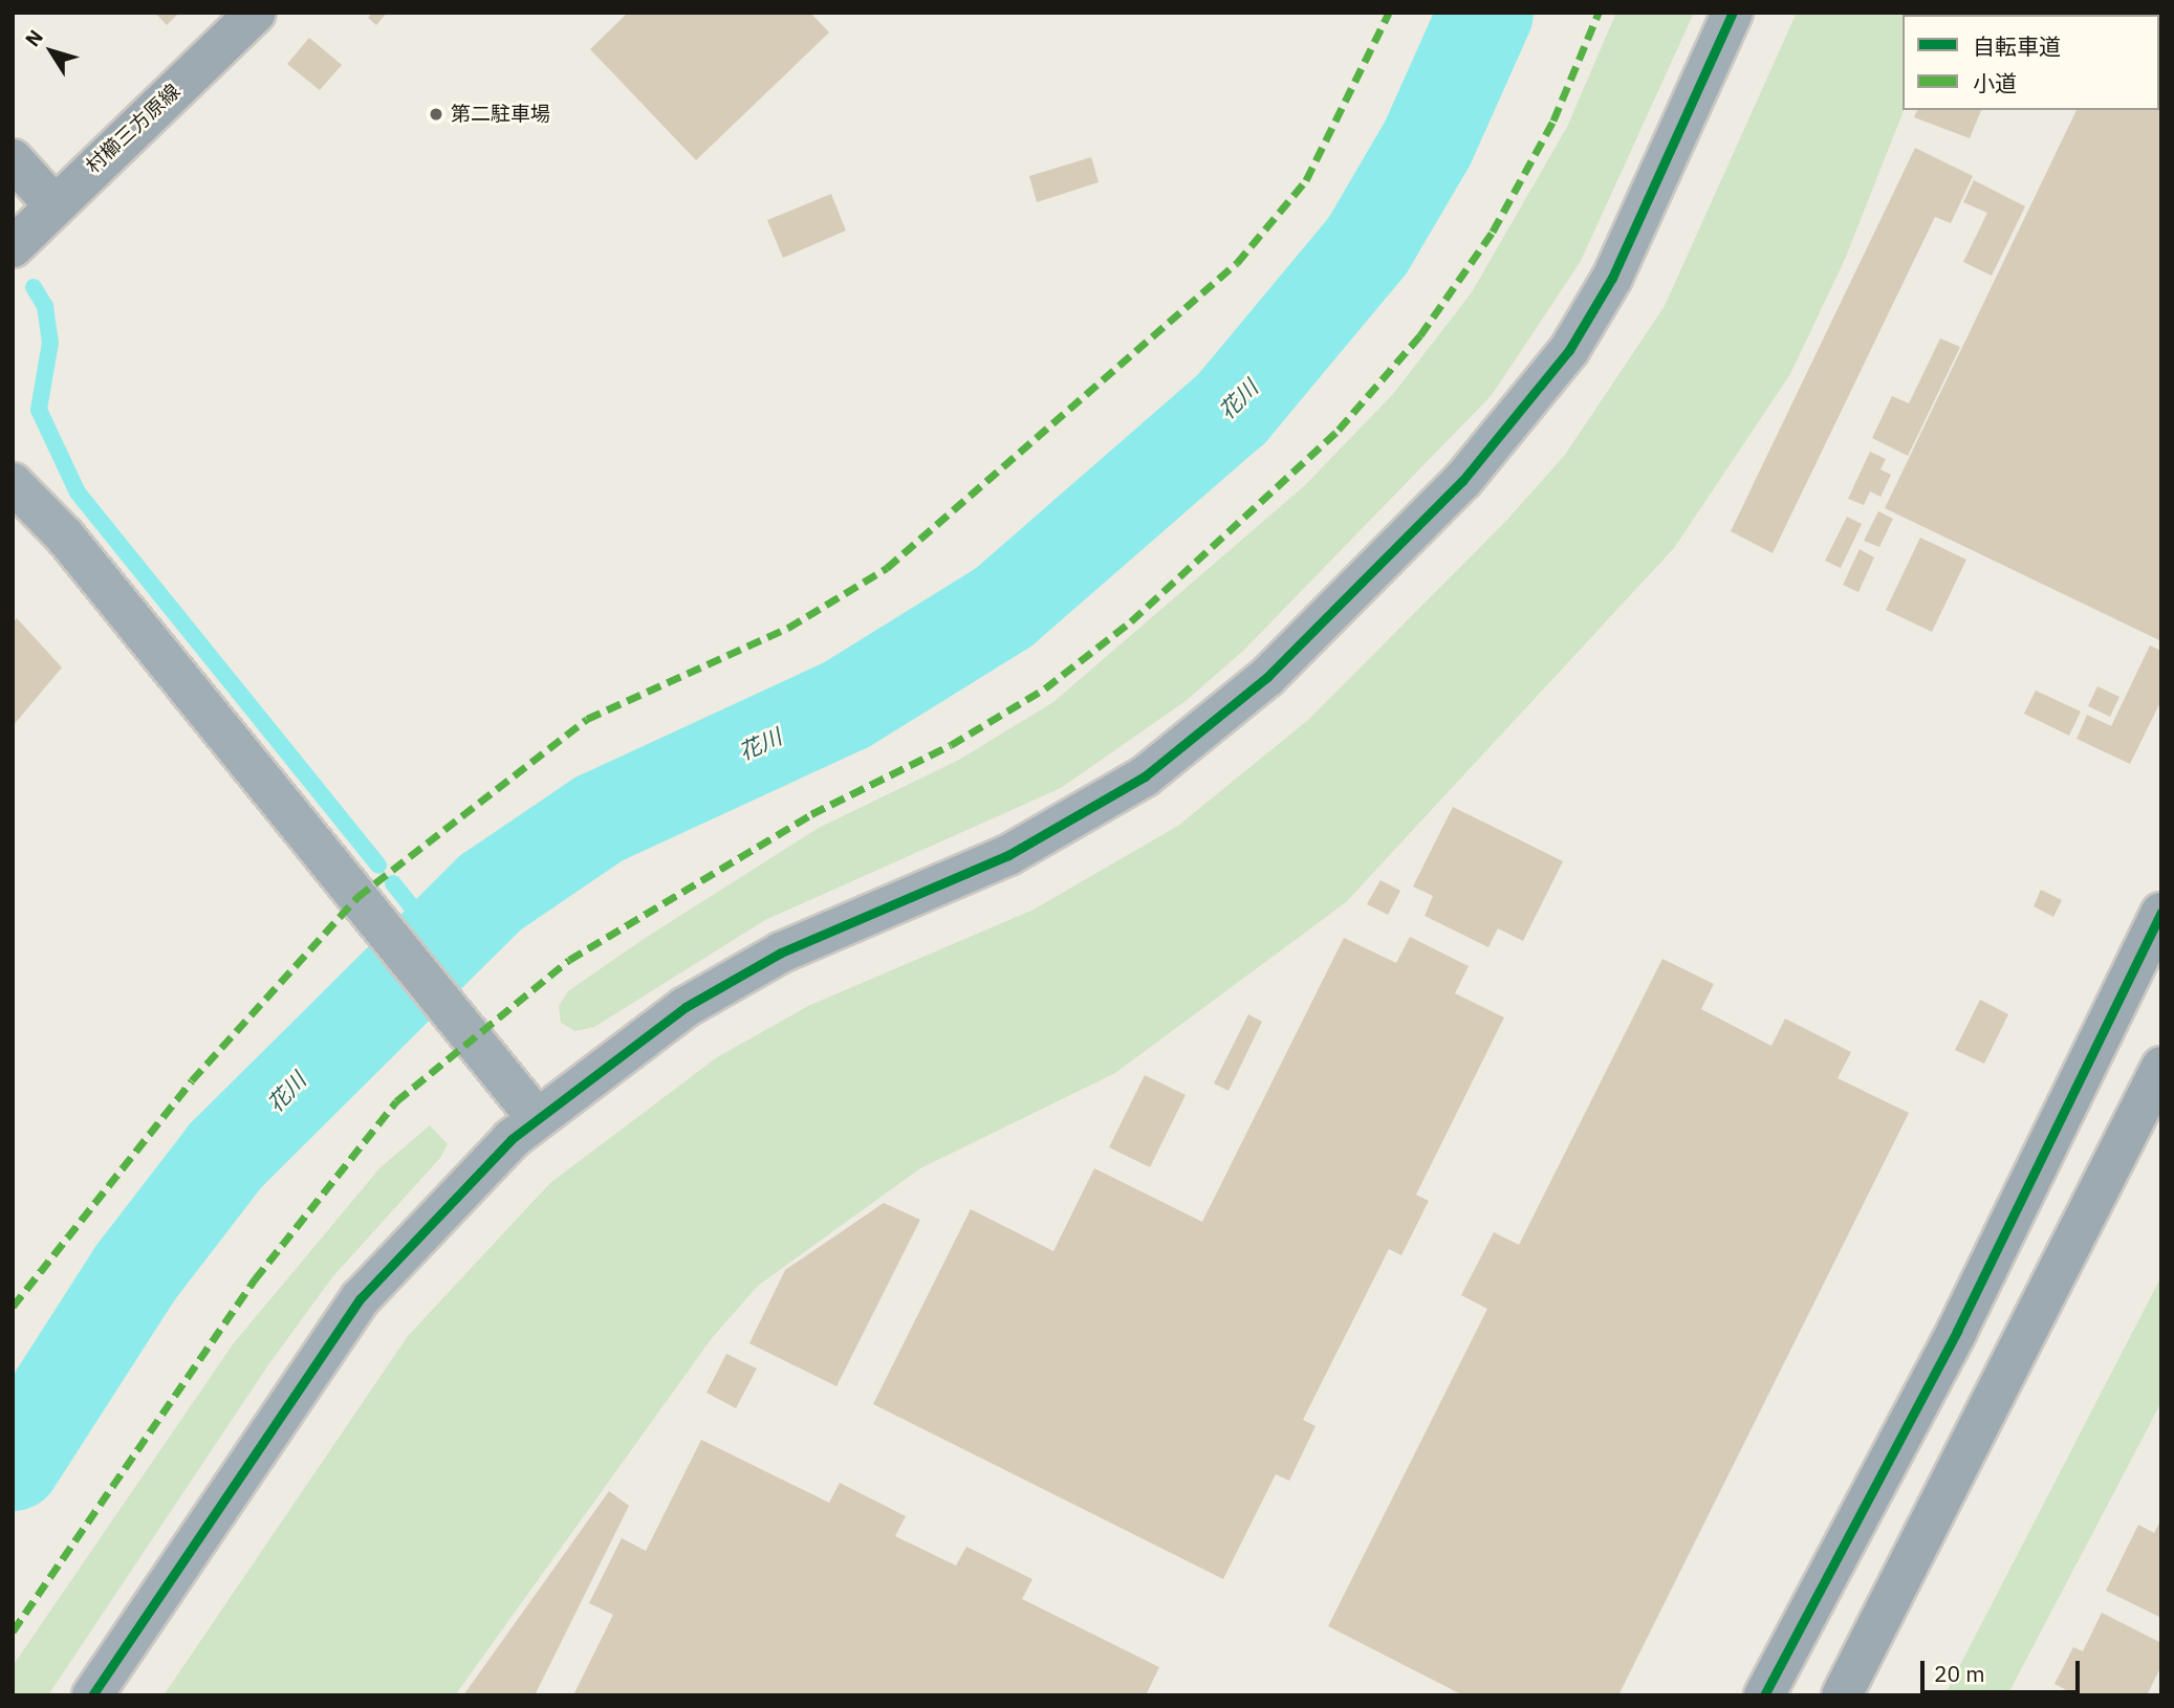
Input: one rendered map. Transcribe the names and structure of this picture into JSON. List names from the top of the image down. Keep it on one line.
{"streets":{"street":["村櫛三方原線"]},"water":["花川"],"places":["第二駐車場"],"legend":["自転車道","小道"],"scale_bar":"20 m","north":"top left"}
